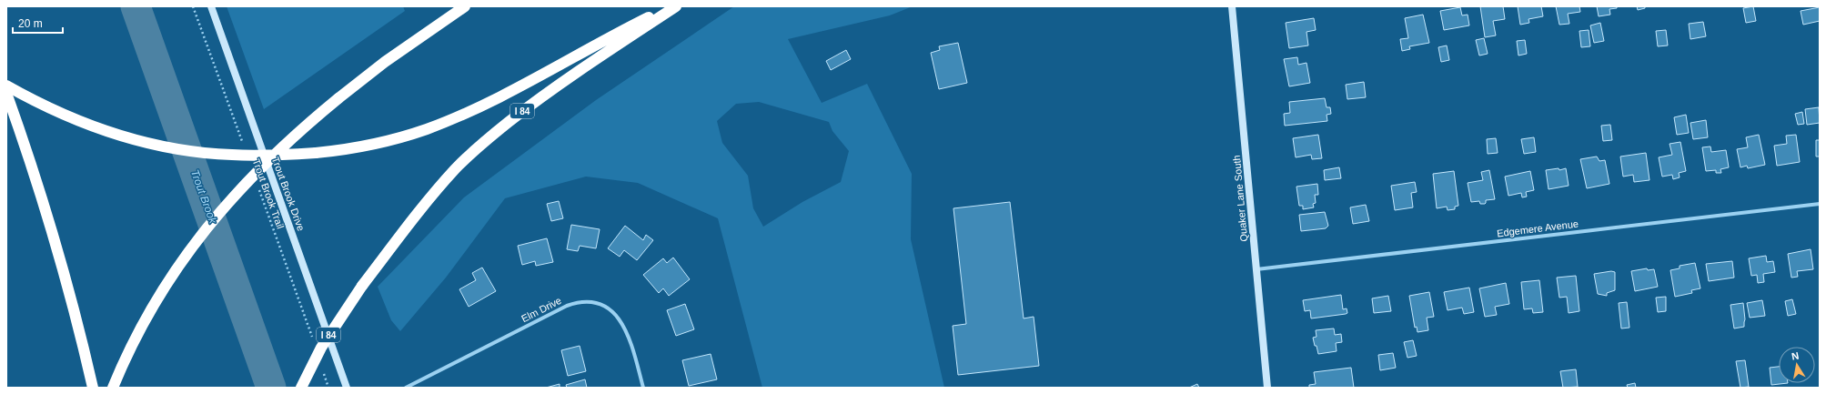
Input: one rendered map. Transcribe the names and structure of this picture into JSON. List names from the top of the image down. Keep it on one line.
{"streets":{"highway":["I 84"],"main road":["Trout Brook Drive","Quaker Lane South"],"street":["Edgemere Avenue","Elm Drive"],"path":["Trout Brook Trail"]},"crossings":[["Quaker Lane South","Edgemere Avenue"]],"water":["Trout Brook"],"scale_bar":"20 m","north":"top"}
